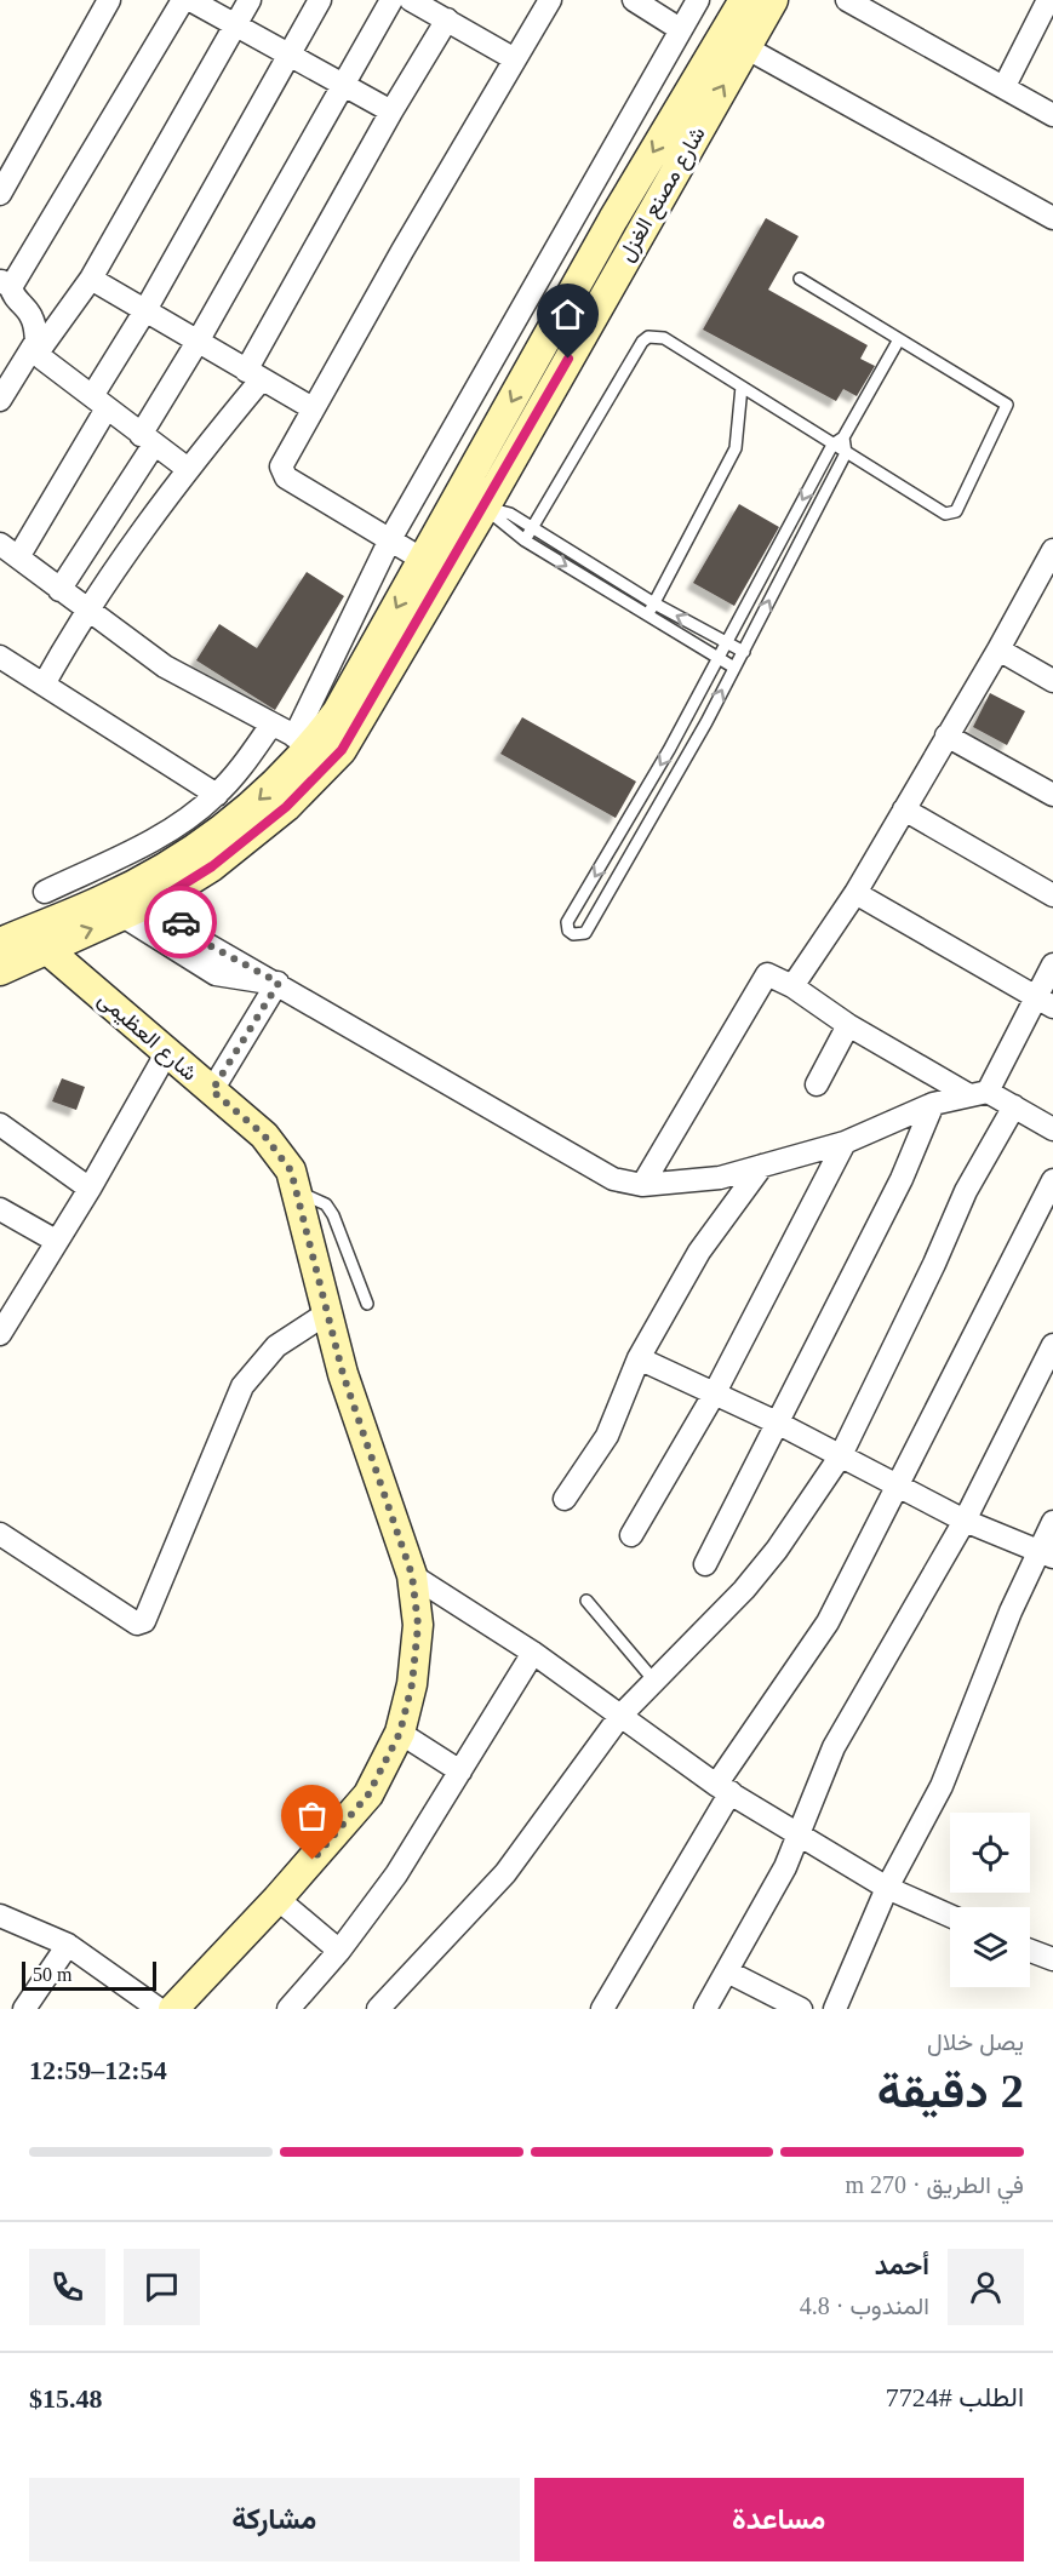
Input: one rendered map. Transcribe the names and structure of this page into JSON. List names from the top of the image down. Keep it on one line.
{"streets":{"street":["شارع مصنع الغزل","شارع العظيمى"]},"crossings":[["شارع مصنع الغزل","شارع العظيمى"]],"scale_bar":"50 m","page":{"scale":"50 m","heading":["2 دقيقة","يصل خلال","12:54–12:59"],"panel":["أحمد","المندوب · 4.8","الطلب #7724","$15.48"],"bar":"في الطريق · 270 m","buttons":["مساعدة","مشاركة"]}}
